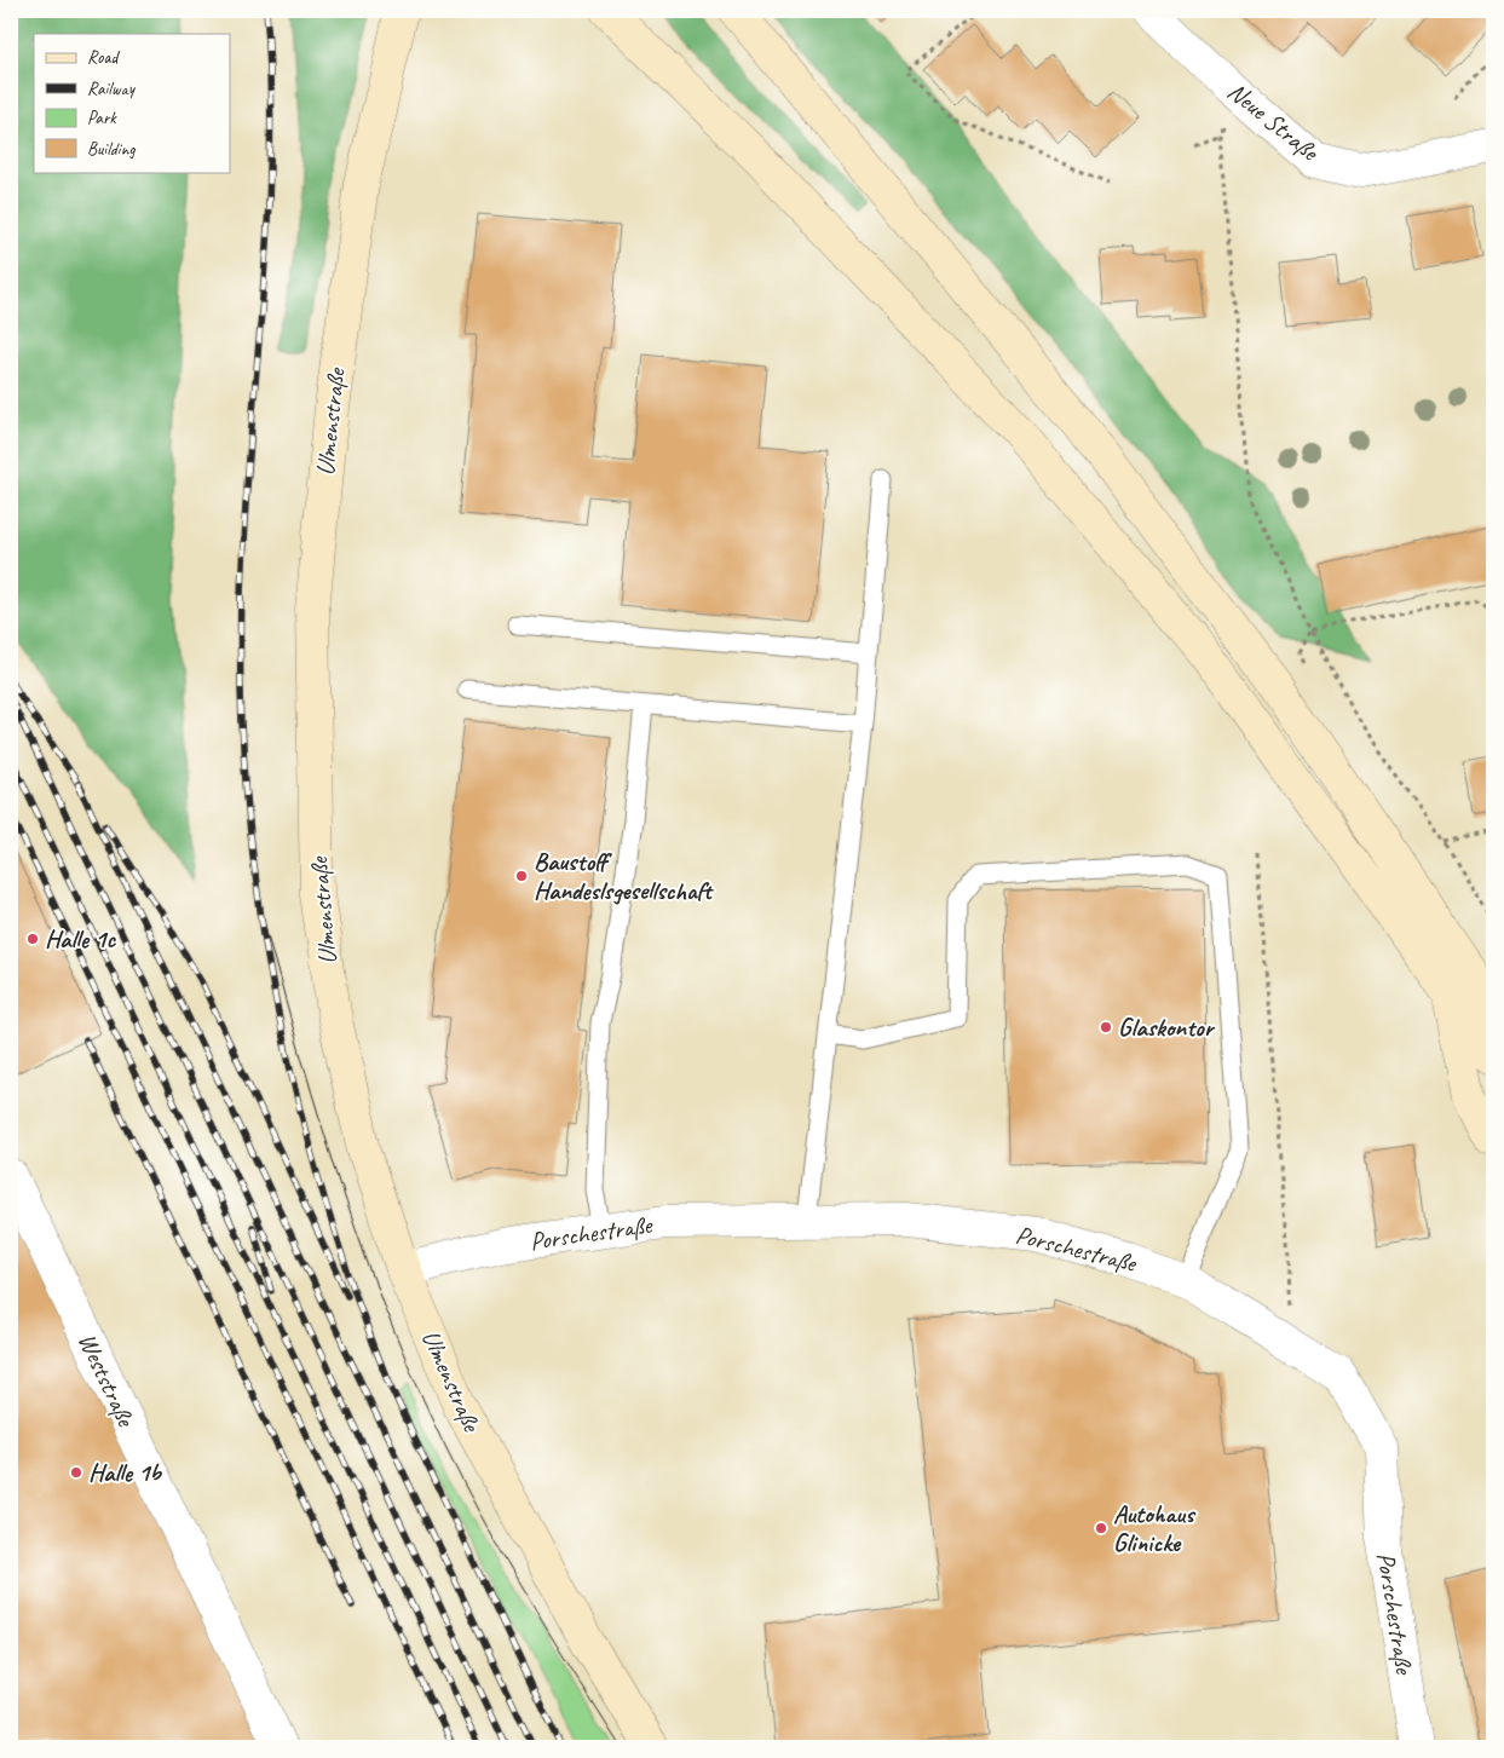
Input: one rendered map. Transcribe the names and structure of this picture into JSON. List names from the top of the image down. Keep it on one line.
{"streets":{"main road":["Ulmenstraße"],"street":["Neue Straße","Porschestraße","Weststraße"]},"crossings":[["Ulmenstraße","Porschestraße"]],"places":["Baustoff Handeslsgesellschaft","Halle 1c","Glaskontor","Halle 1b","Autohaus Glinicke"],"legend":["Road","Railway","Park","Building"]}
